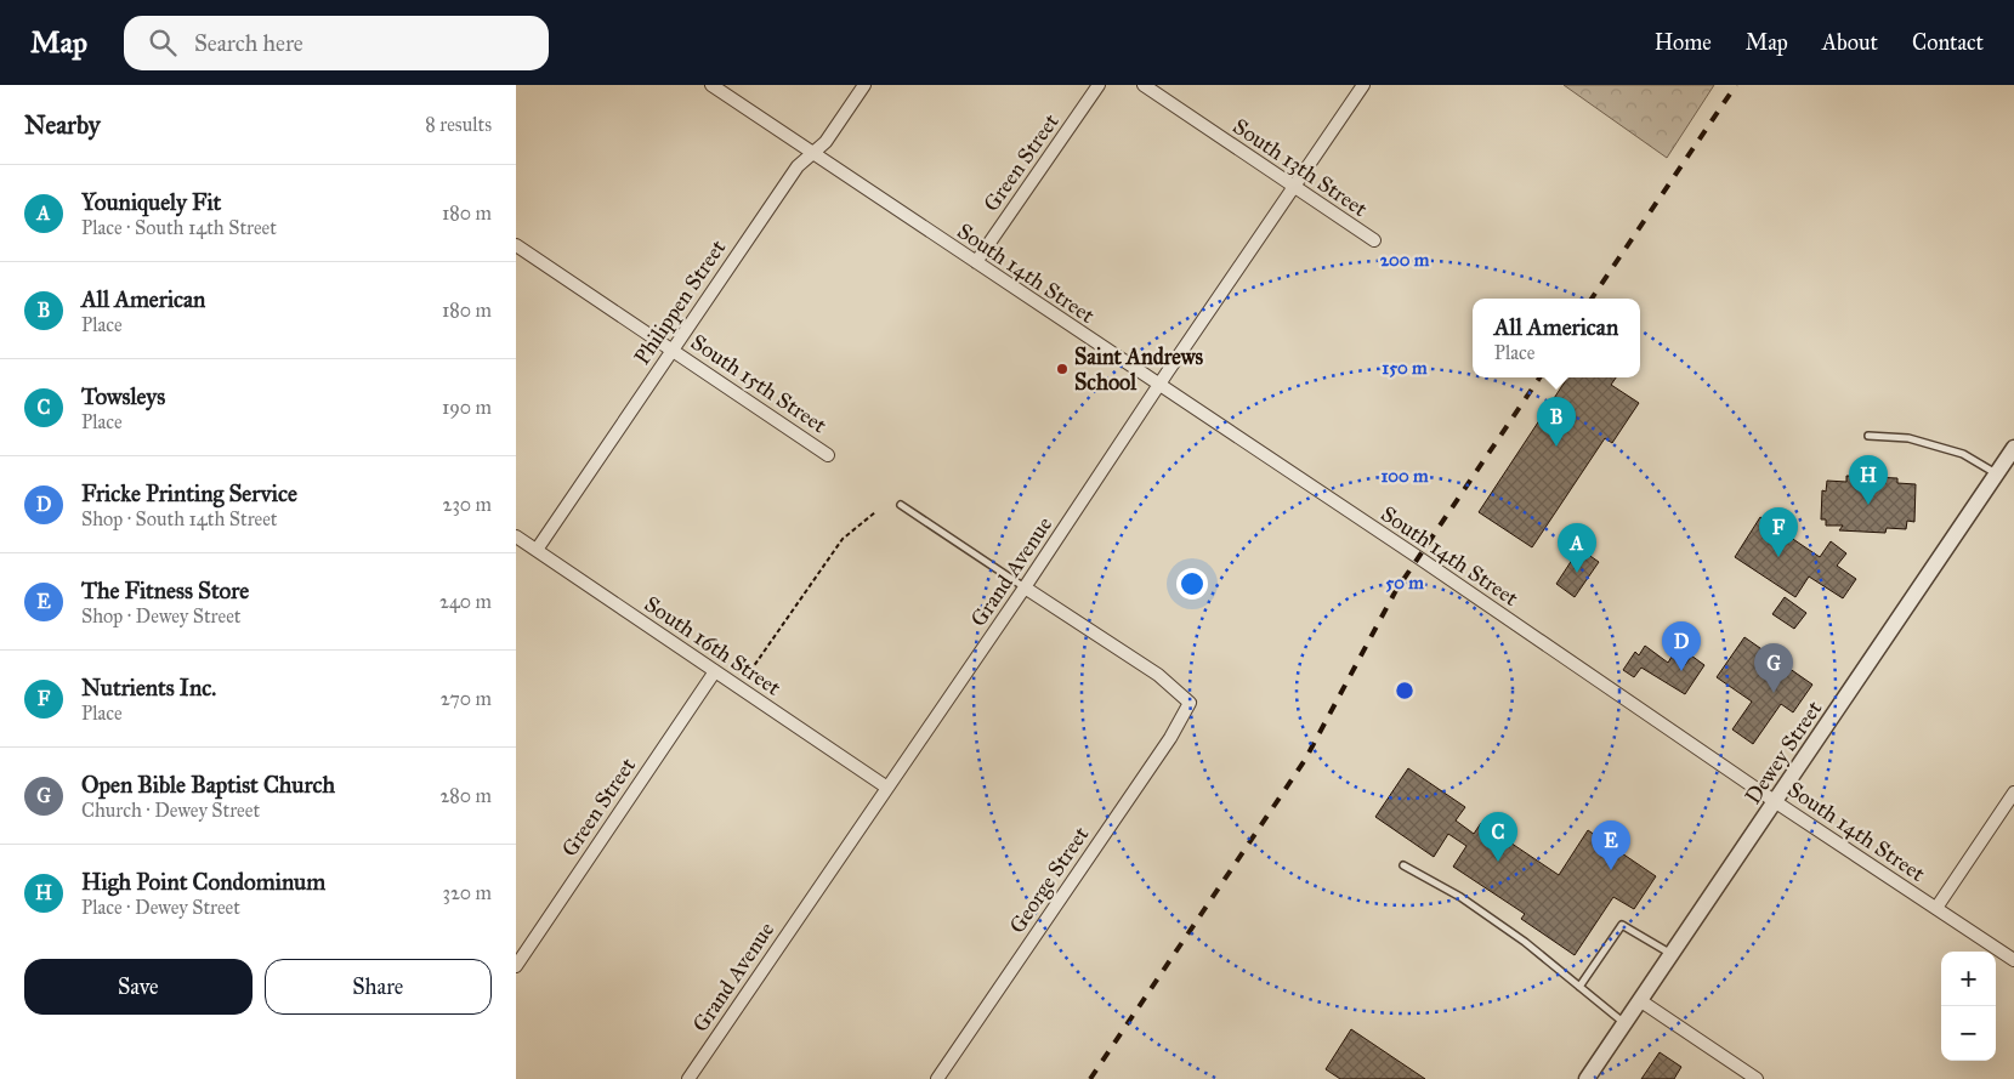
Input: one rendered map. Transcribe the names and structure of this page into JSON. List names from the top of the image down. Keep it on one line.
{"streets":{"street":["Green Street","South 13th Street","South 14th Street","Philippen Street","South 15th Street","Grand Avenue","South 16th Street","Dewey Street","George Street"]},"crossings":[["Green Street","South 14th Street"],["Green Street","South 16th Street"],["South 13th Street","Grand Avenue"],["South 14th Street","Philippen Street"],["South 14th Street","Grand Avenue"],["South 14th Street","Dewey Street"],["Philippen Street","South 15th Street"],["Philippen Street","South 16th Street"],["Grand Avenue","South 16th Street"],["Grand Avenue","George Street"]],"places":["Saint Andrews School"],"page":{"header":"Map","search":"Search here","nav":["Home","Map","About","Contact"],"heading":["Nearby","8 results"],"list":[{"mark":"A","name":"Youniquely Fit","note":"Place · South 14th Street","value":"180 m"},{"mark":"B","name":"All American","note":"Place","value":"180 m"},{"mark":"C","name":"Towsleys","note":"Place","value":"190 m"},{"mark":"D","name":"Fricke Printing Service","note":"Shop · South 14th Street","value":"230 m"},{"mark":"E","name":"The Fitness Store","note":"Shop · Dewey Street","value":"240 m"},{"mark":"F","name":"Nutrients Inc.","note":"Place","value":"270 m"},{"mark":"G","name":"Open Bible Baptist Church","note":"Church · Dewey Street","value":"280 m"},{"mark":"H","name":"High Point Condominum","note":"Place · Dewey Street","value":"320 m"}],"popup":["All American","Place"],"pins":["B","H","F","A","D","G","C","E"],"buttons":["Save","Share"],"map_buttons":["+","−"]},"rings":["200 m","150 m","100 m","50 m"]}
